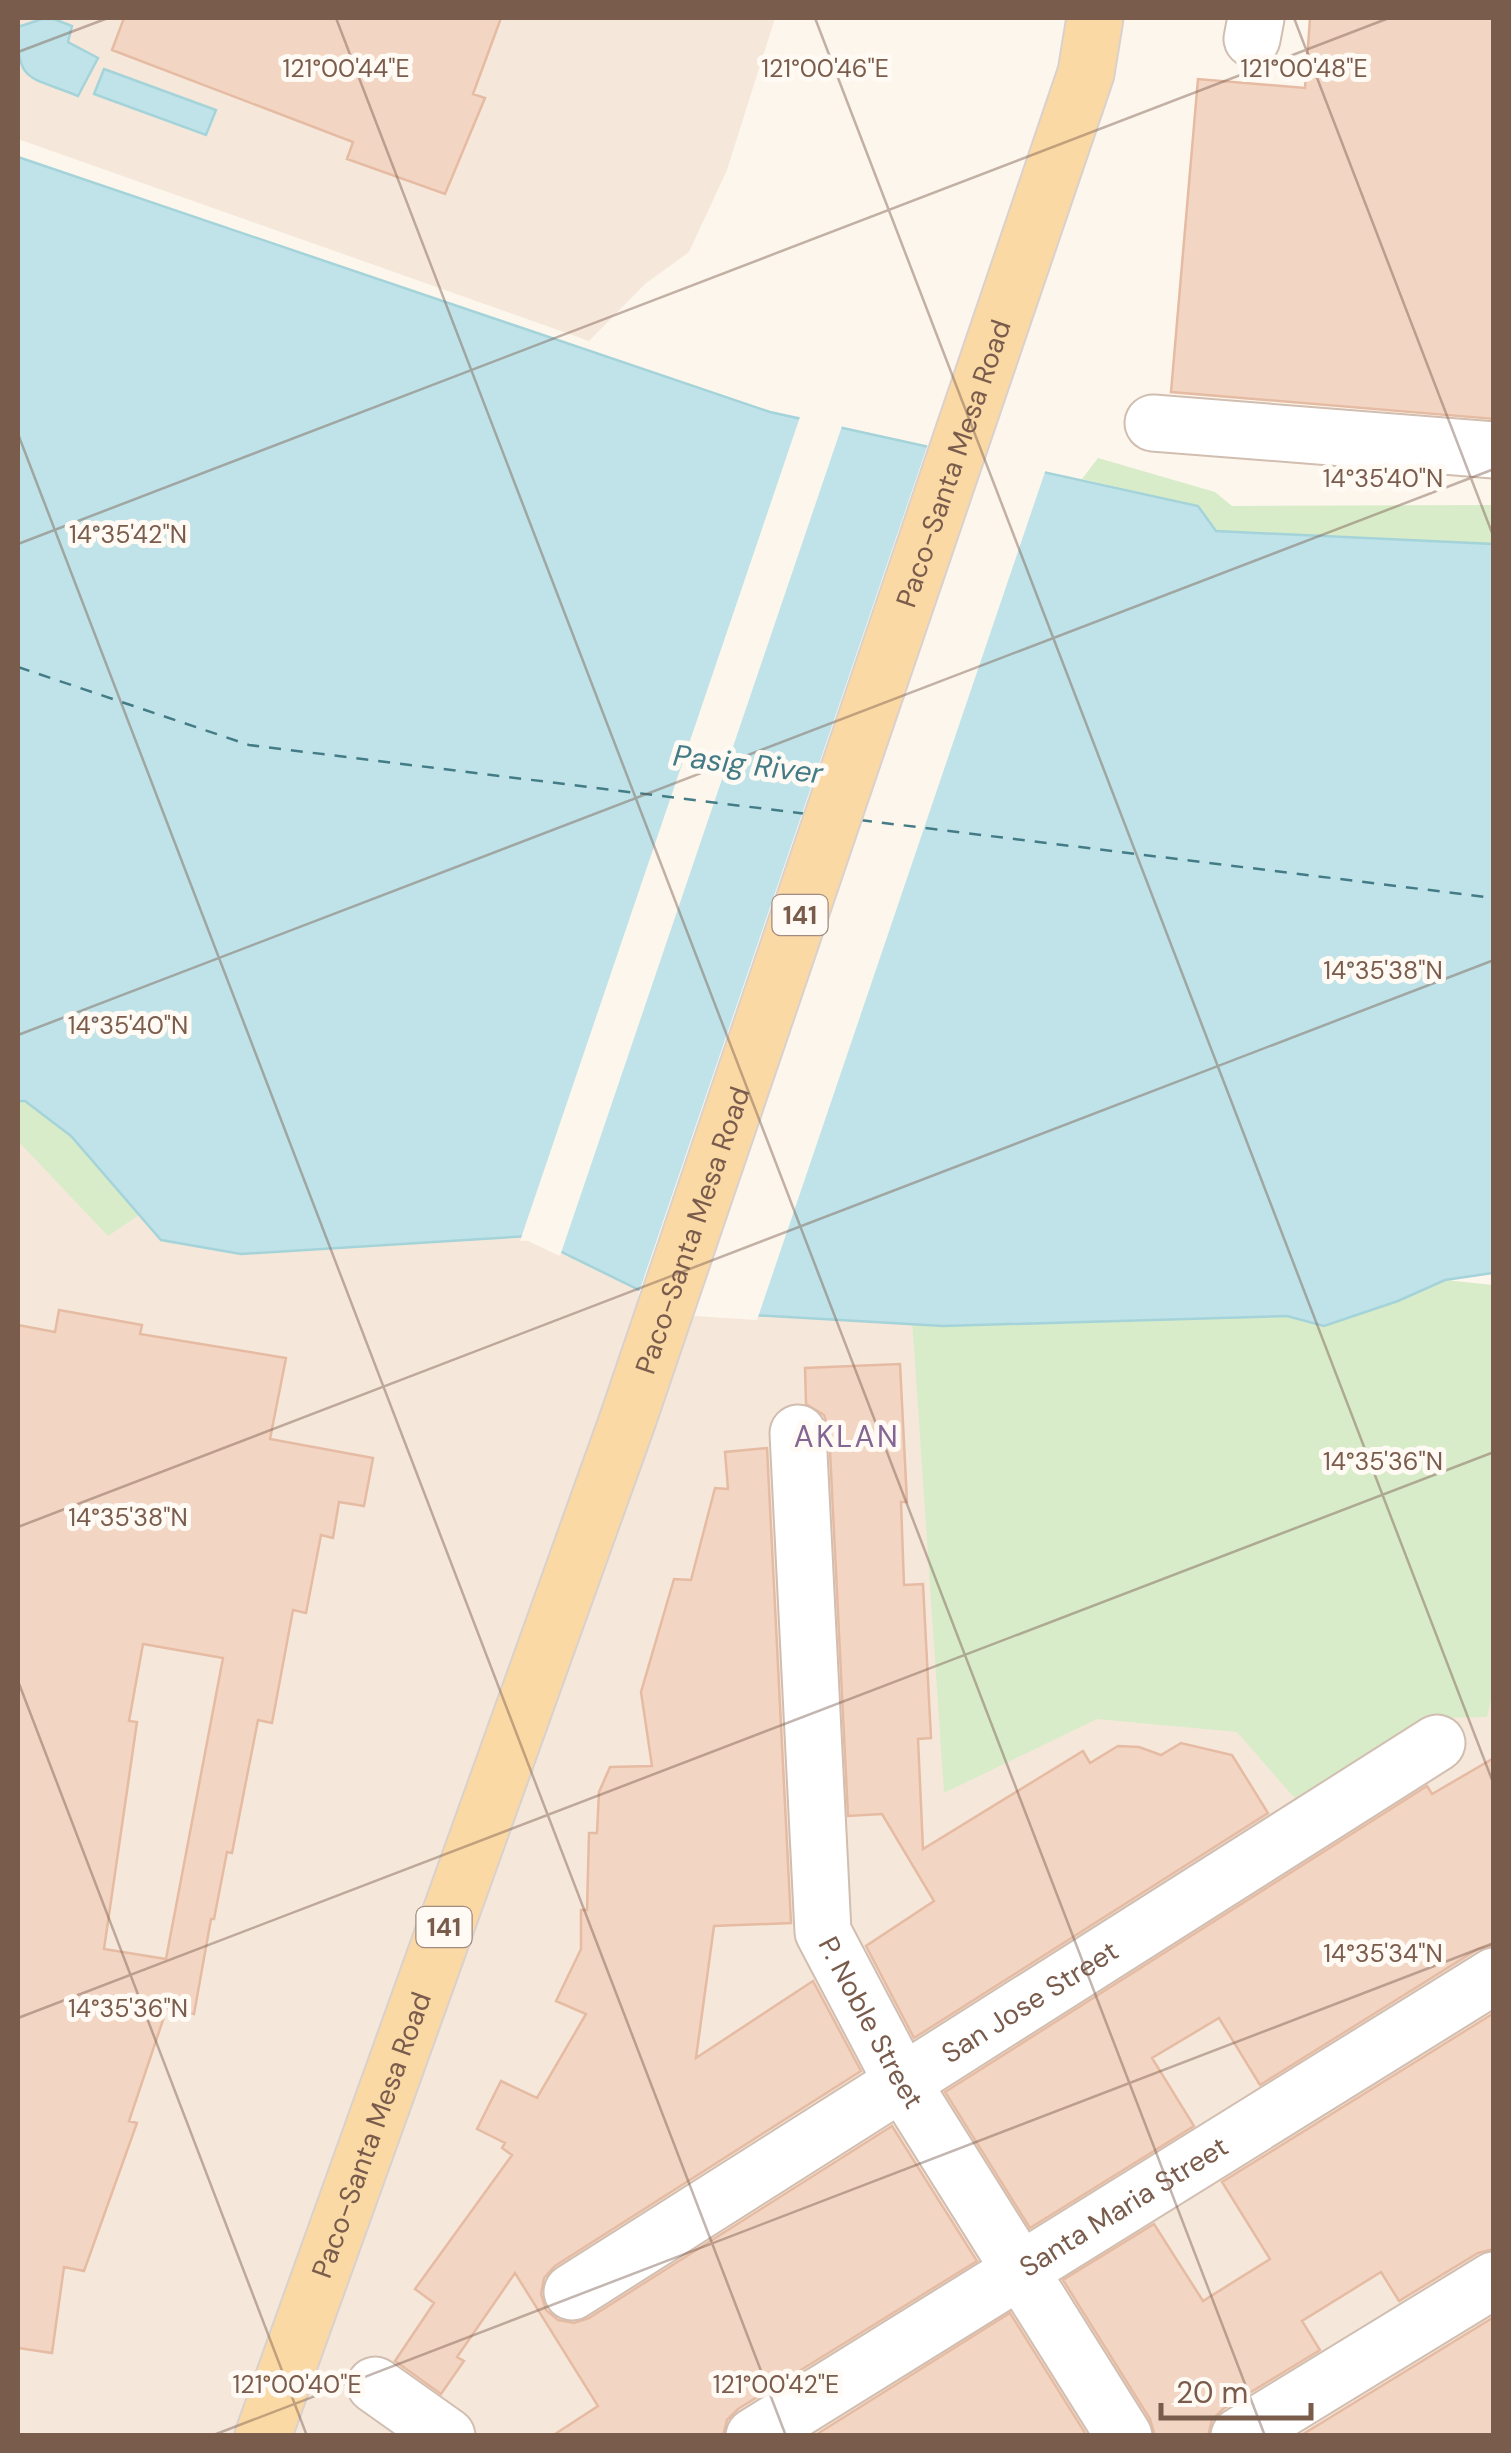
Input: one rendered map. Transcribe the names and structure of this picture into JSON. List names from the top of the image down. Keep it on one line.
{"streets":{"main road":["Paco-Santa Mesa Road","141"],"street":["San Jose Street","P. Noble Street","Santa Maria Street"]},"crossings":[["San Jose Street","P. Noble Street"],["P. Noble Street","Santa Maria Street"]],"districts":["AKLAN"],"water":["Pasig River"],"scale_bar":"20 m","coordinates":["121°00'44\"E","121°00'46\"E","121°00'48\"E","14°35'40\"N","14°35'42\"N","14°35'38\"N","14°35'36\"N","14°35'34\"N","121°00'40\"E","121°00'42\"E"]}
